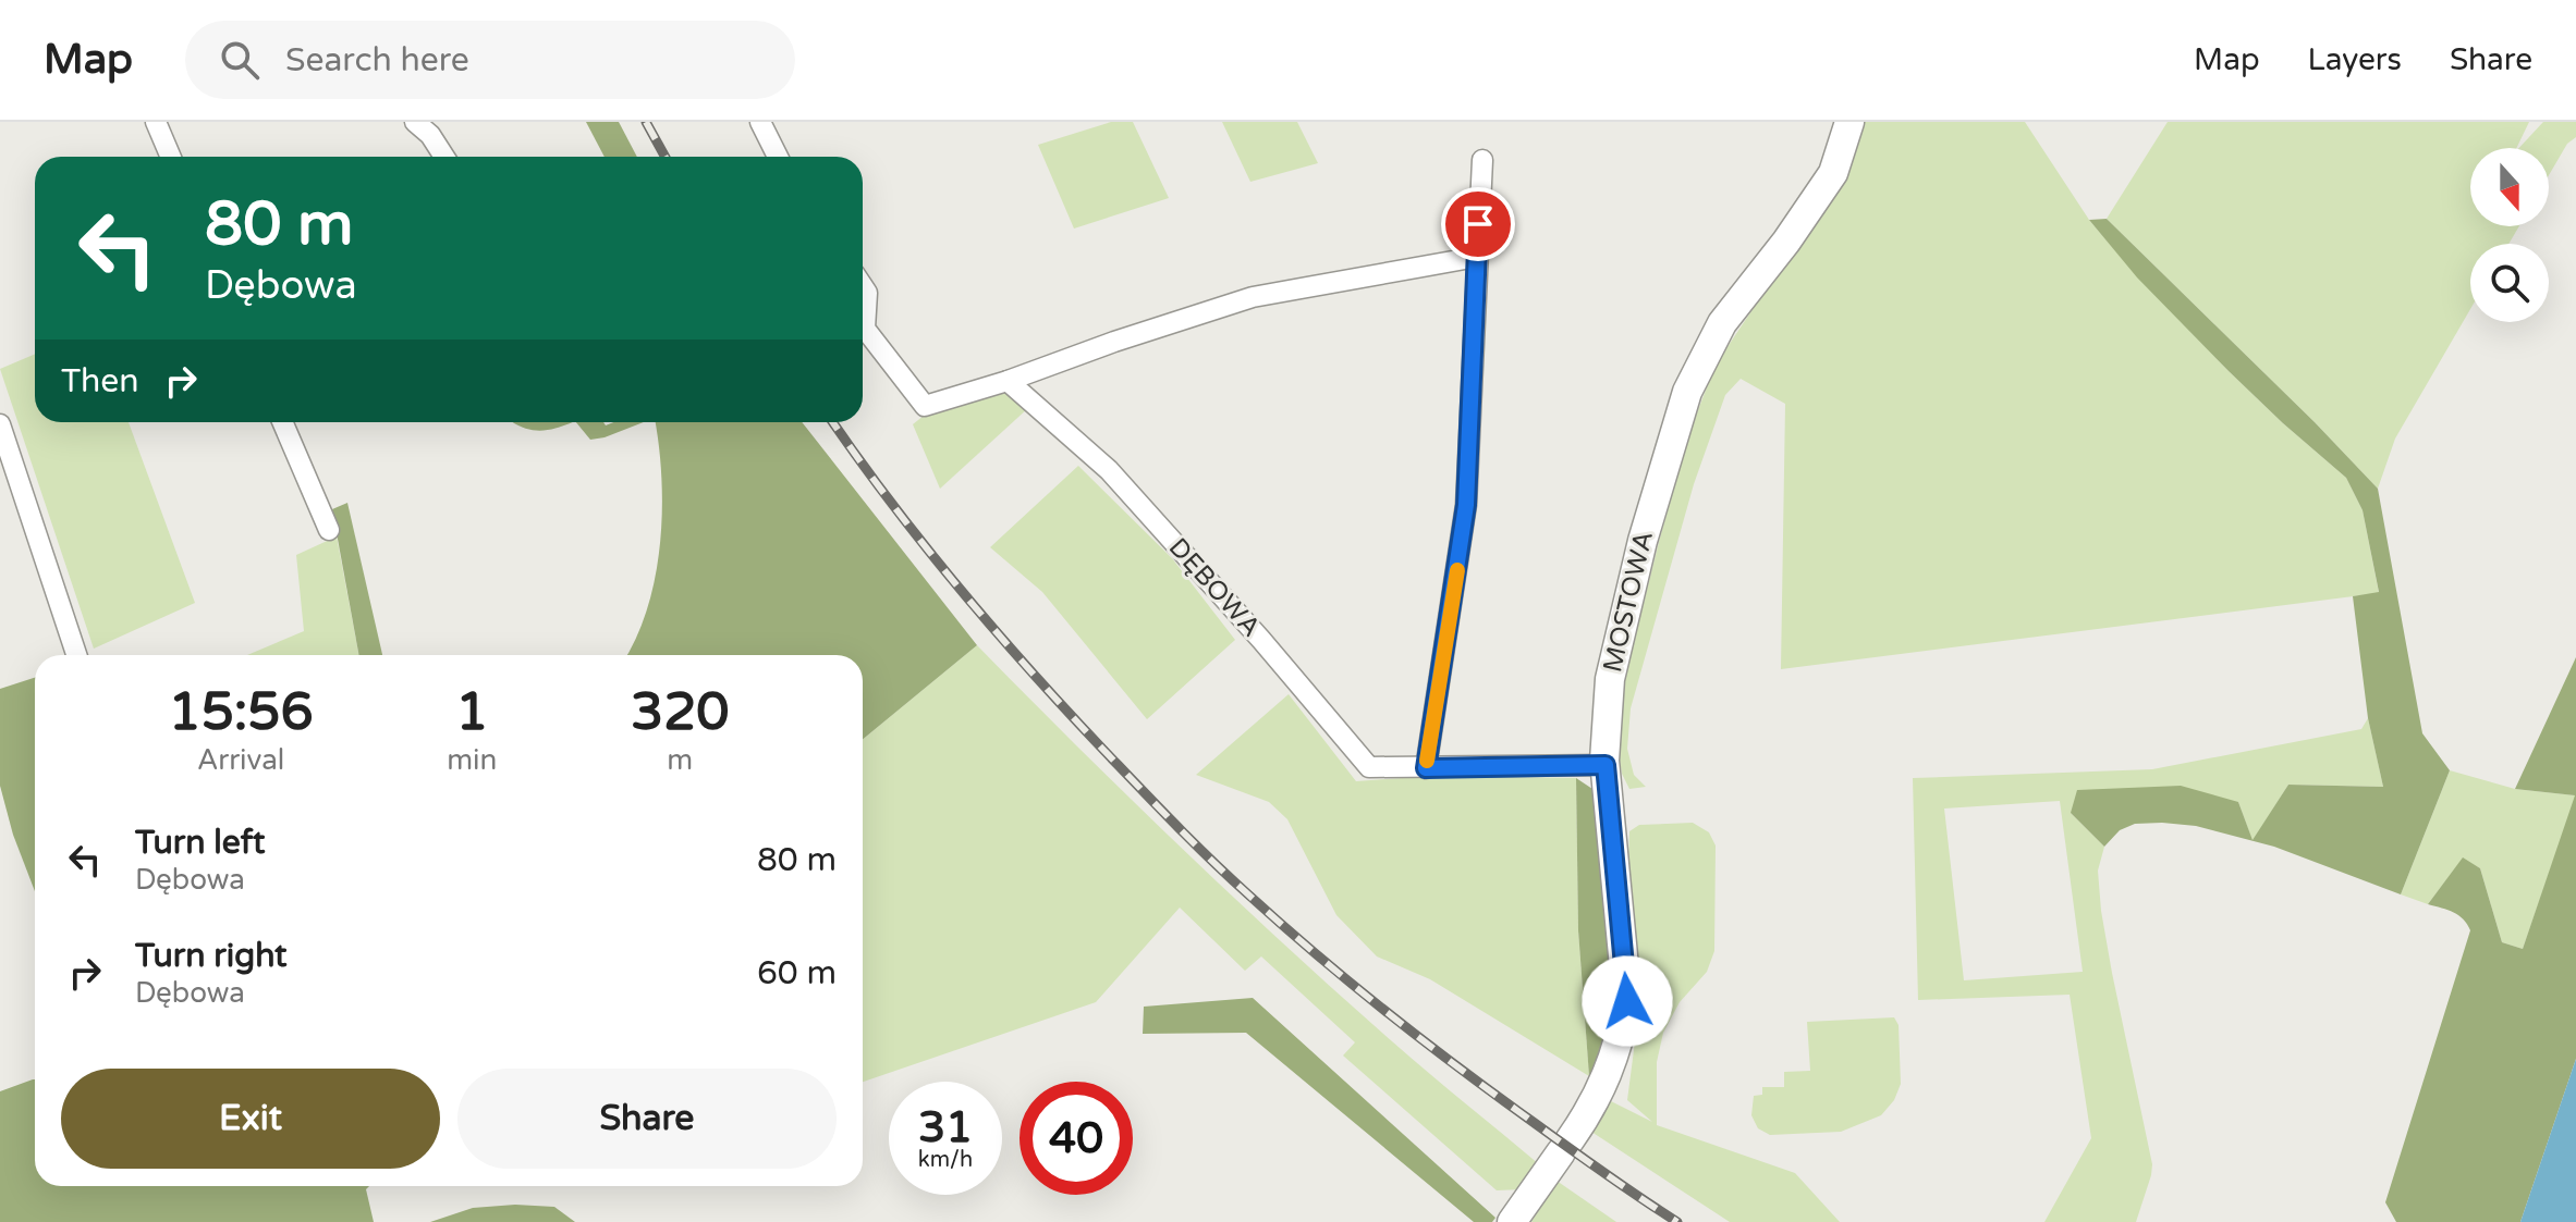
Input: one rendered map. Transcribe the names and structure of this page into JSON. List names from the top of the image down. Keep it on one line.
{"streets":{"street":["DĘBOWA","MOSTOWA"]},"crossings":[["DĘBOWA","MOSTOWA"]],"north":"bottom","page":{"header":"Map","search":"Search here","nav":["Map","Layers","Share"],"turn":["80 m","Dębowa"],"then":"Then","eta":["15:56","Arrival","1","min","320","m"],"list":[{"name":"Turn left","note":"Dębowa","value":"80 m"},{"name":"Turn right","note":"Dębowa","value":"60 m"}],"buttons":["Exit","Share"],"speed":"31 km/h","limit":"40"}}
